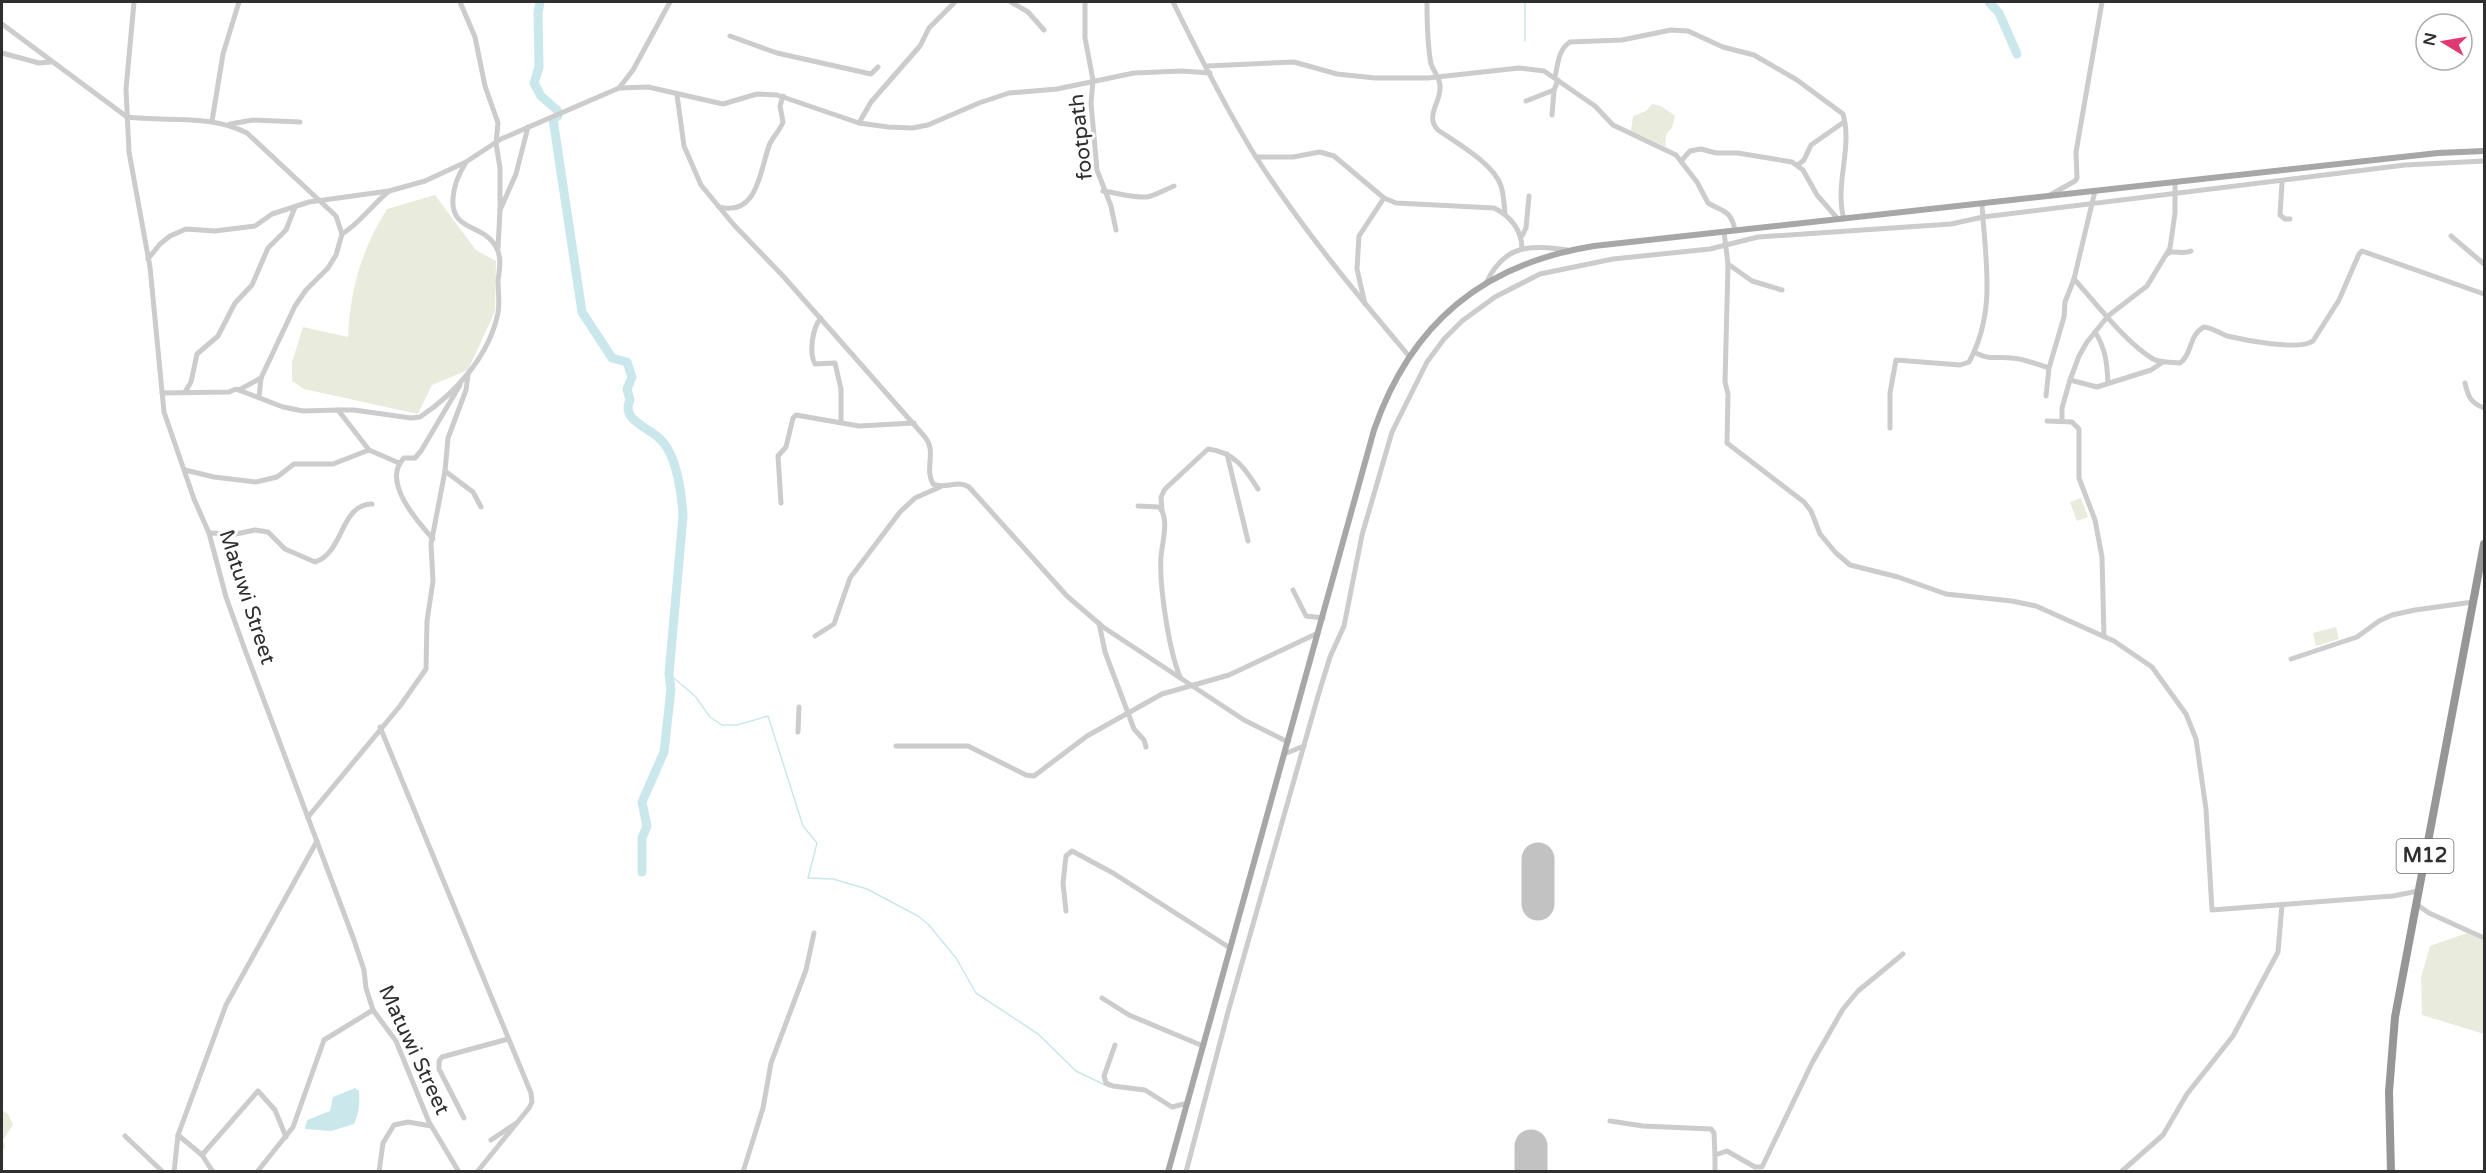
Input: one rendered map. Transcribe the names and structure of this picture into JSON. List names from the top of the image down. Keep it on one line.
{"streets":{"highway":["M12"],"street":["footpath","Matuwi Street"]},"north":"left"}
